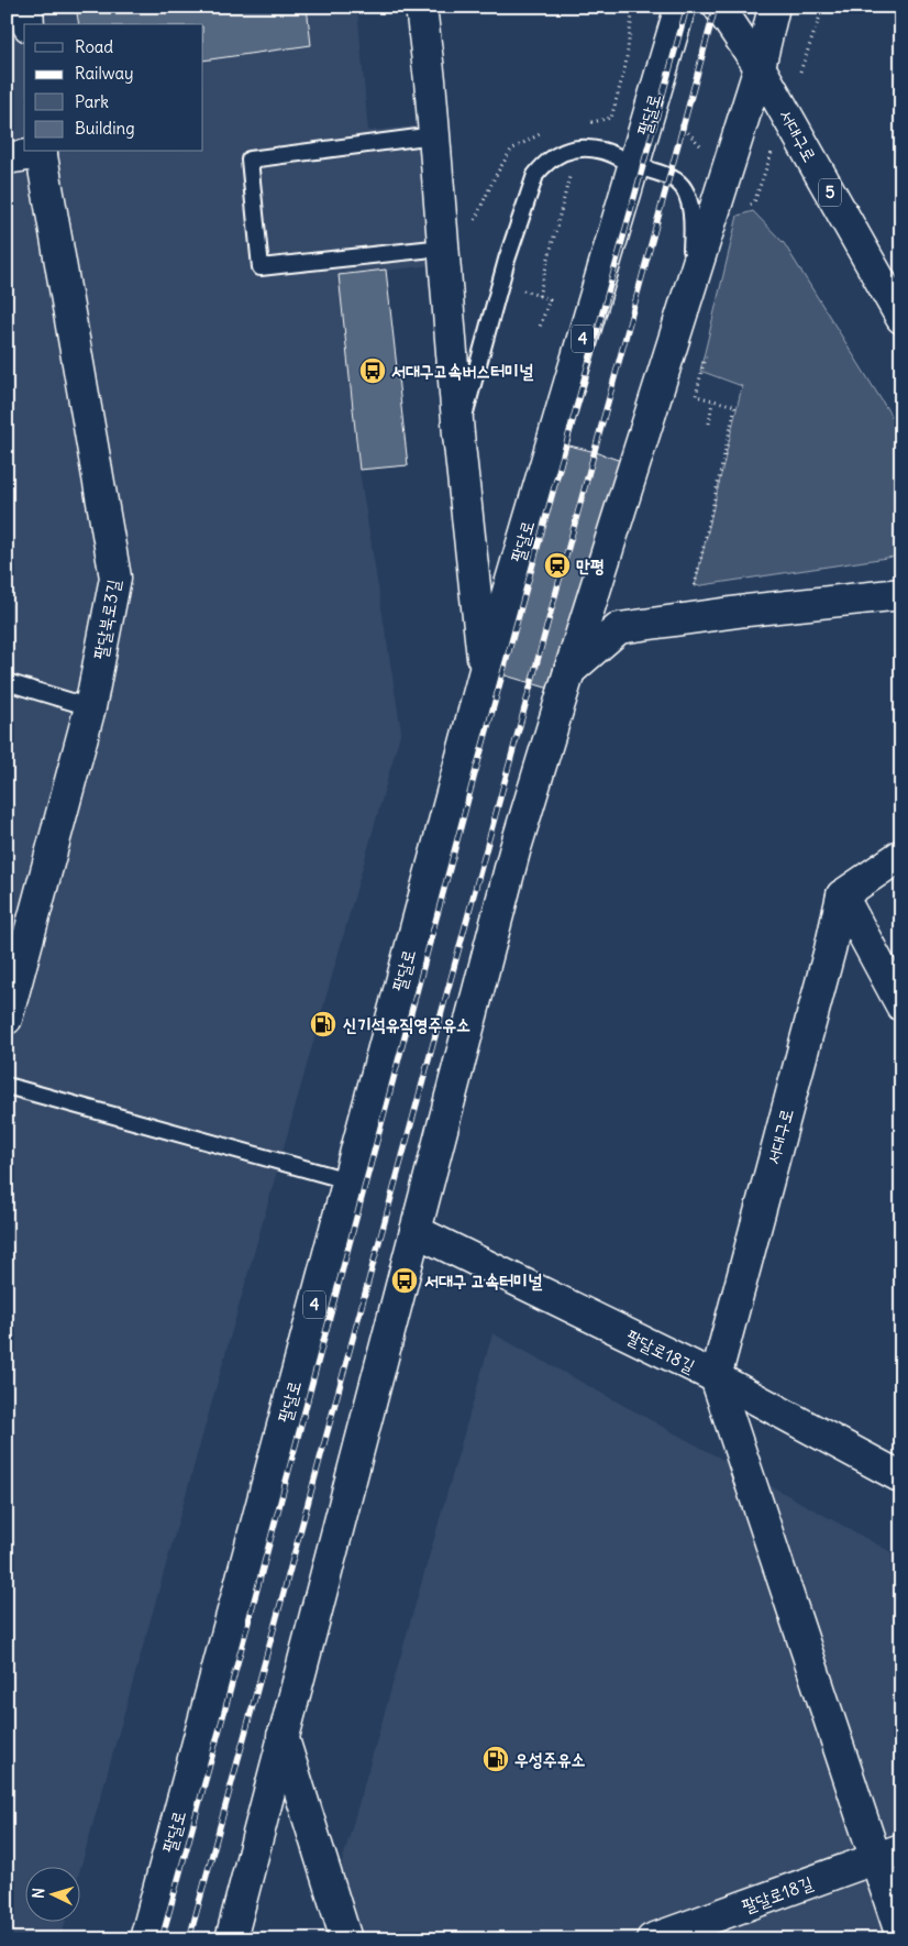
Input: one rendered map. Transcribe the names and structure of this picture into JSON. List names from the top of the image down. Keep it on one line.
{"streets":{"main road":["팔달로","서대구로","5","4","팔달북로3길","팔달로18길"]},"crossings":[["서대구로","5"],["서대구로","팔달로18길"]],"places":{"bus stop":["서대구고속버스터미널","서대구 고속터미널"],"station":["만평"],"fuel station":["신기석유직영주유소","우성주유소"]},"legend":["Road","Railway","Park","Building"],"north":"left"}
